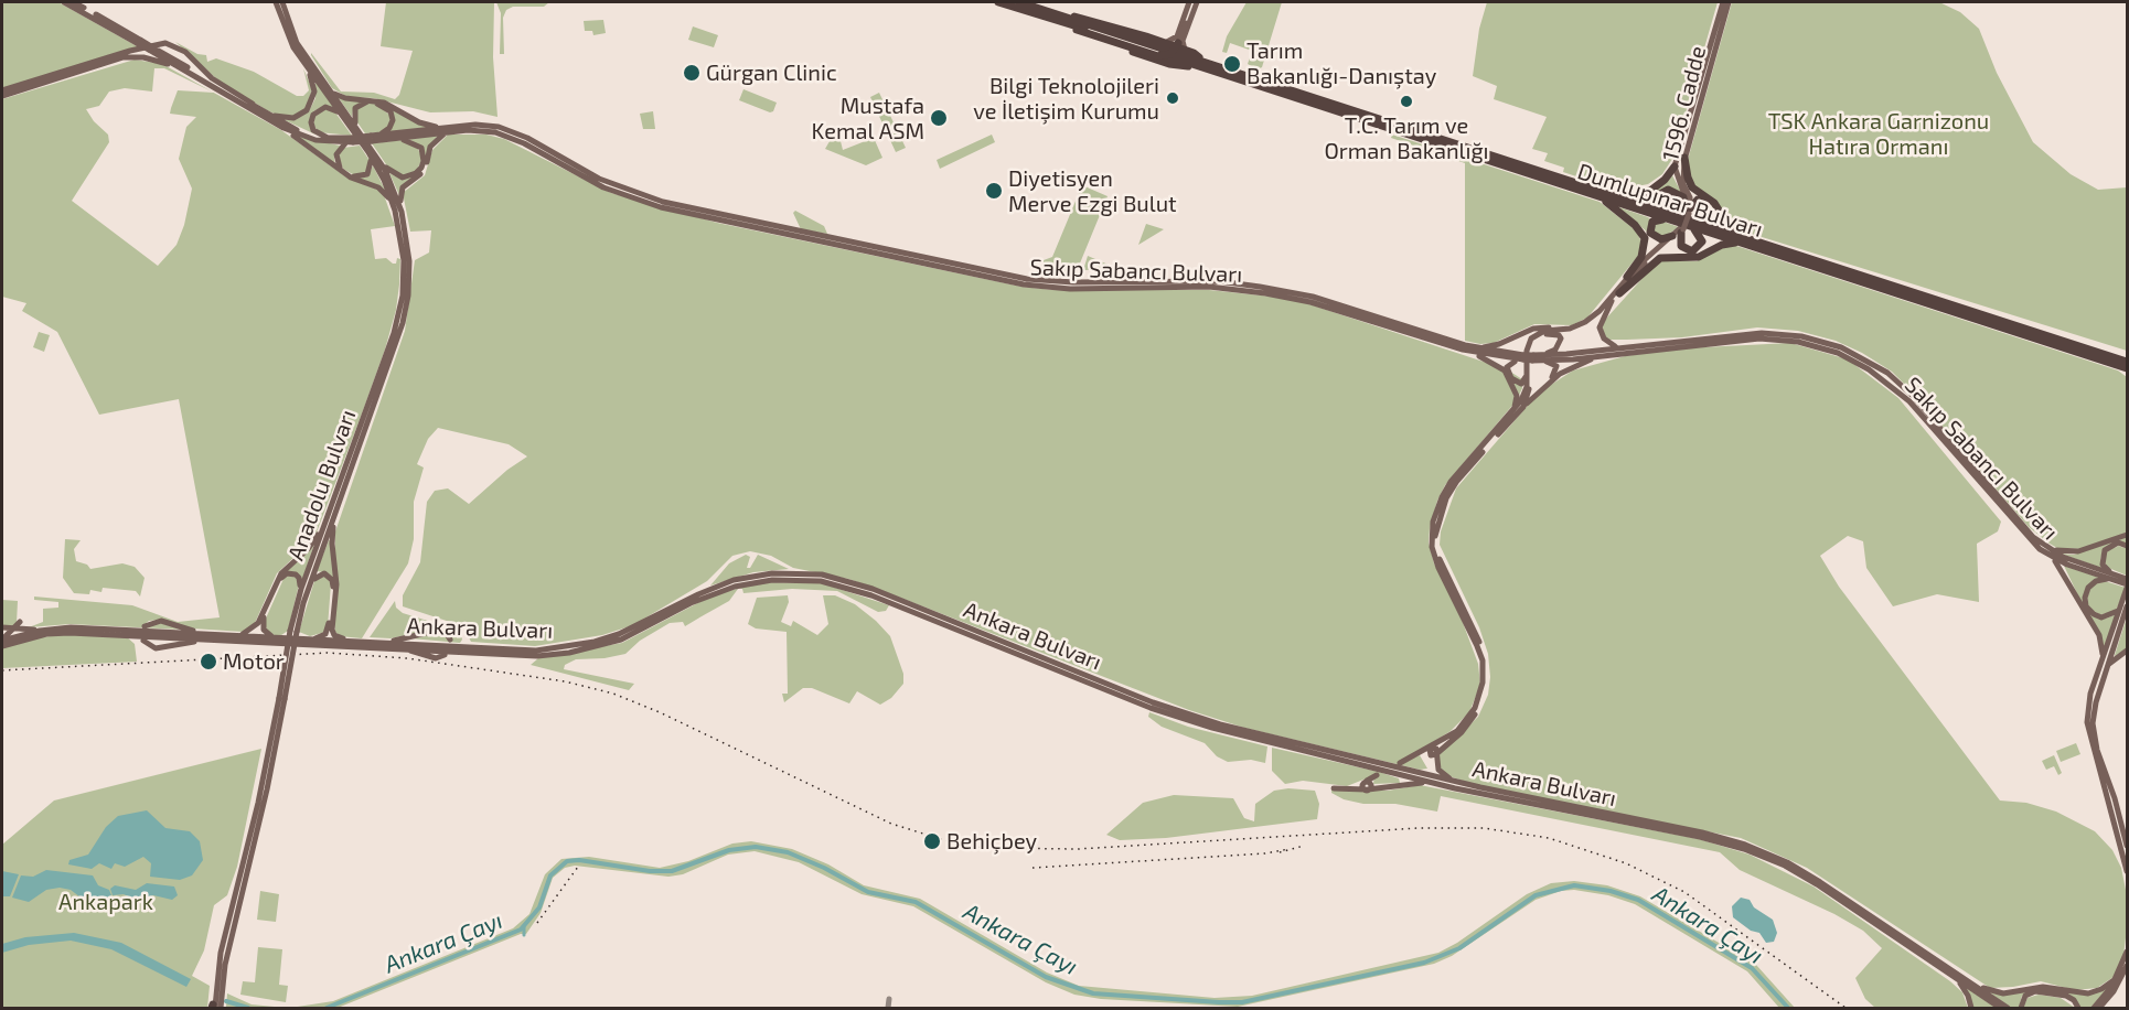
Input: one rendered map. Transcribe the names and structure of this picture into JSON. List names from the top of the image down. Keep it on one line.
{"streets":{"highway":["Dumlupınar Bulvarı"],"main road":["1596. Cadde","Sakıp Sabancı Bulvarı","Anadolu Bulvarı","Ankara Bulvarı"]},"water":["Ankara Çayı"],"parks":["TSK Ankara Garnizonu Hatıra Ormanı","Ankapark"],"places":["Tarım Bakanlığı-Danıştay","Gürgan Clinic","Bilgi Teknolojileri ve İletişim Kurumu","T.C. Tarım ve Orman Bakanlığı","Mustafa Kemal ASM","Diyetisyen Merve Ezgi Bulut","Motor","Behiçbey"]}
